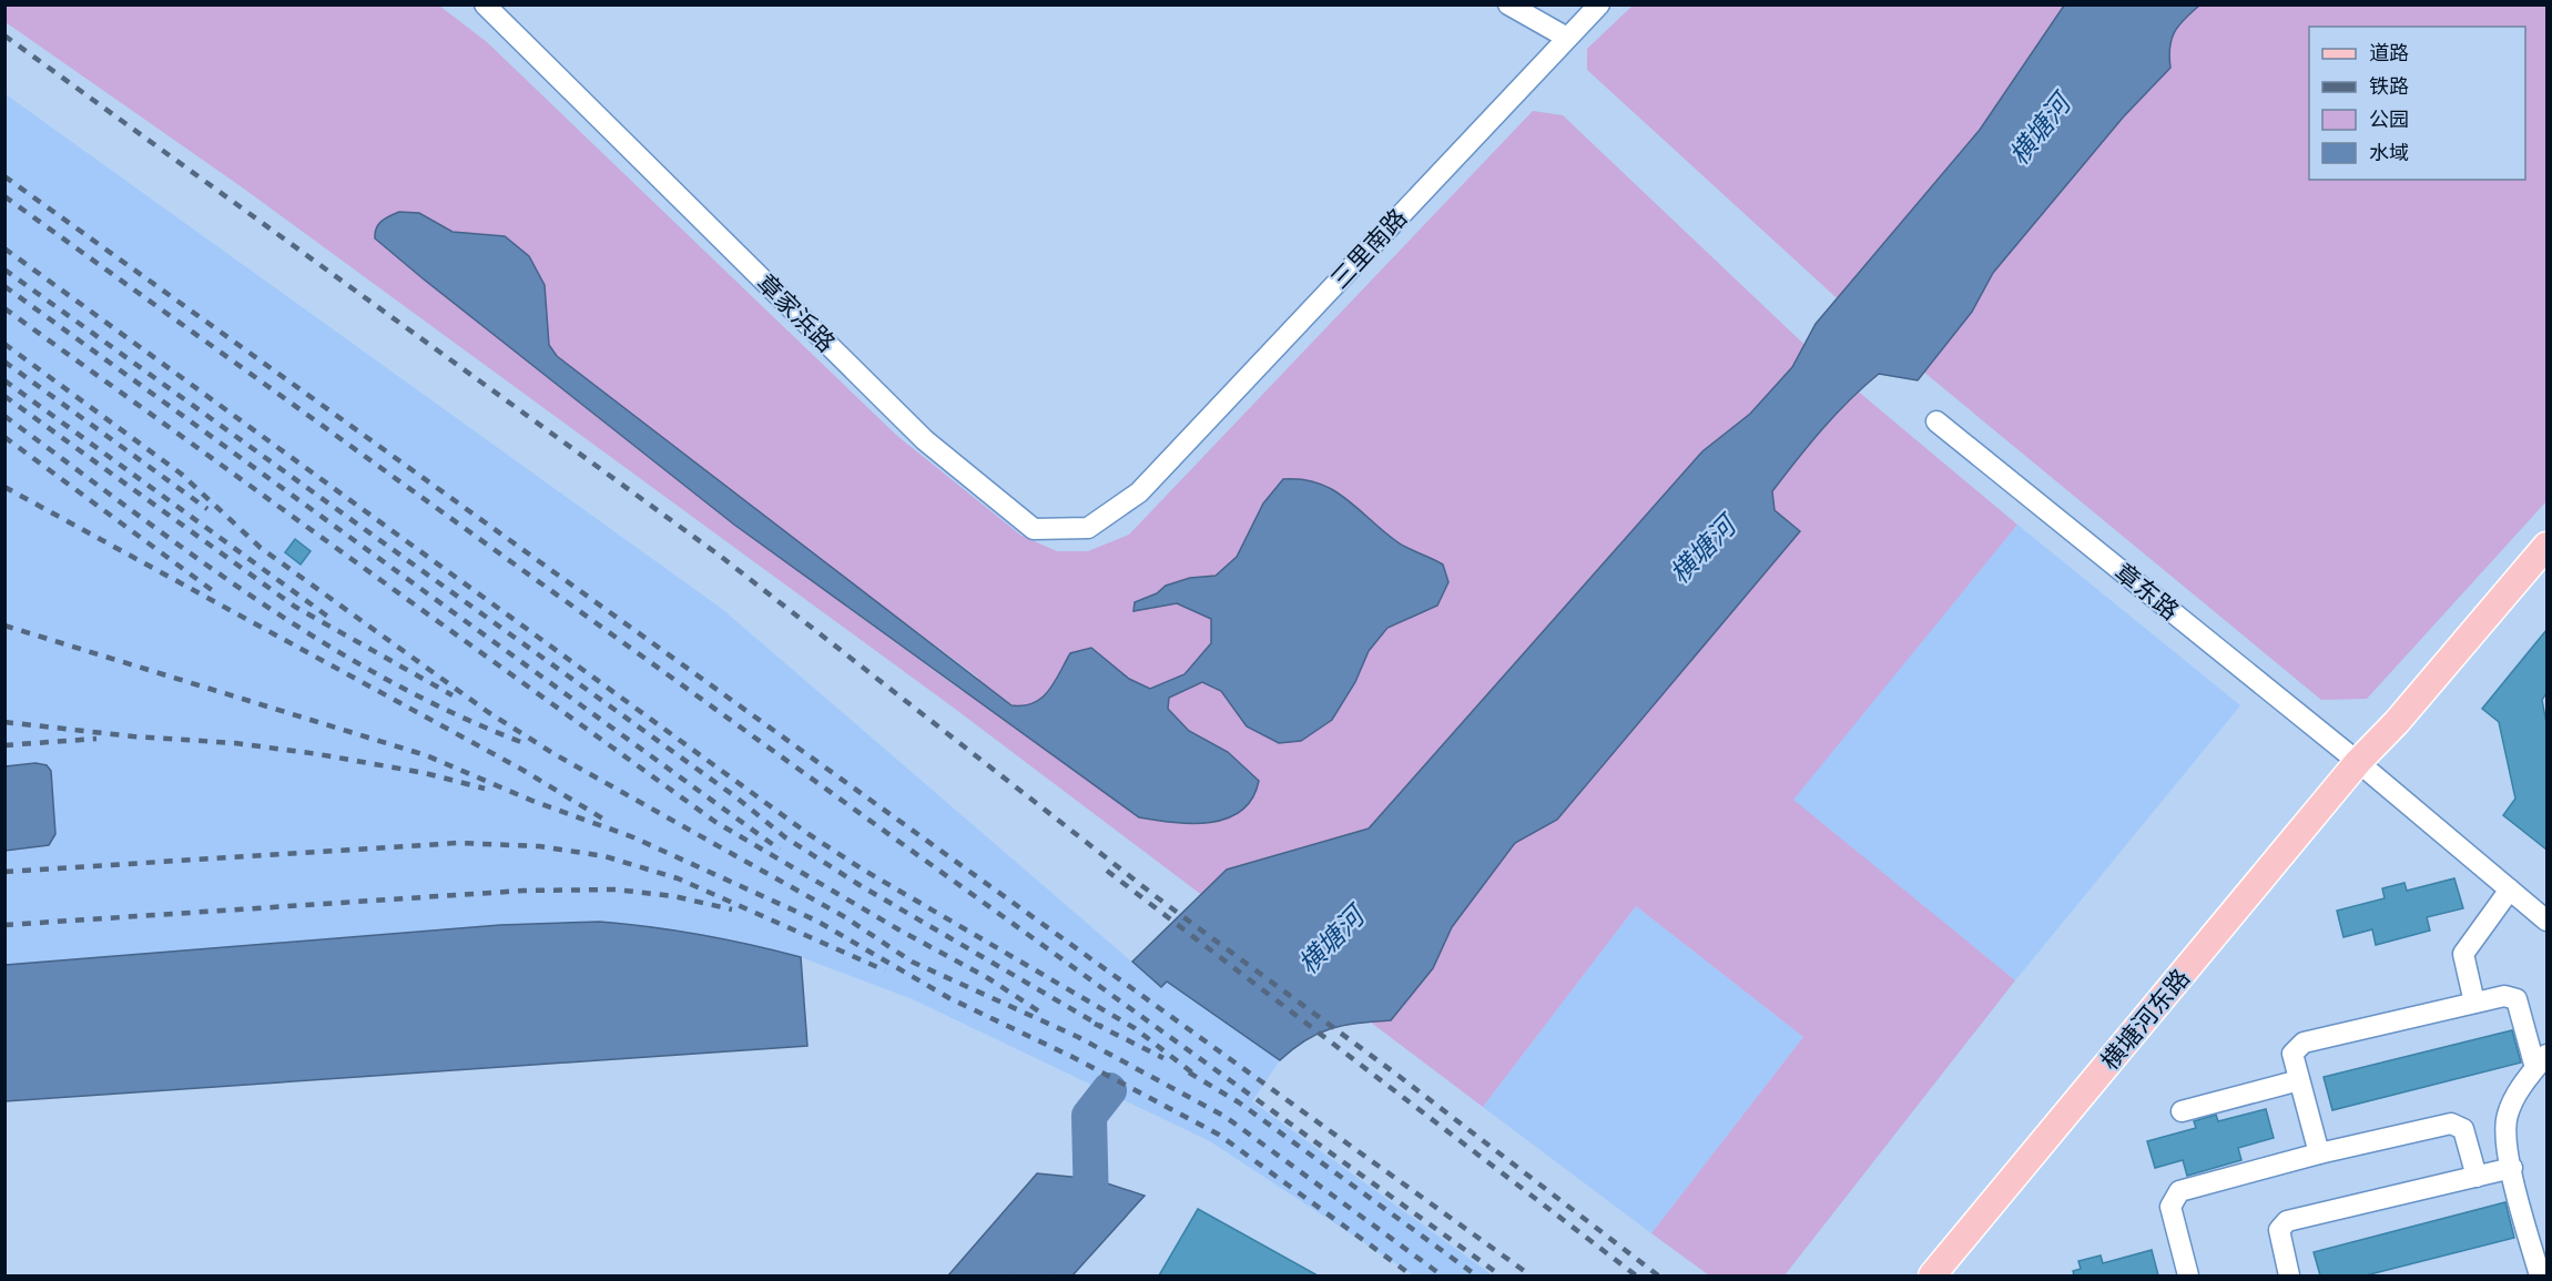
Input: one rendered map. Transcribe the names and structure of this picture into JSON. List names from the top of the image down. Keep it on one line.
{"streets":{"main road":["横塘河东路"],"street":["三里南路","章家浜路","章东路"]},"crossings":[["三里南路","章家浜路"],["章东路","横塘河东路"]],"water":["横塘河"],"legend":["道路","铁路","公园","水域"]}
